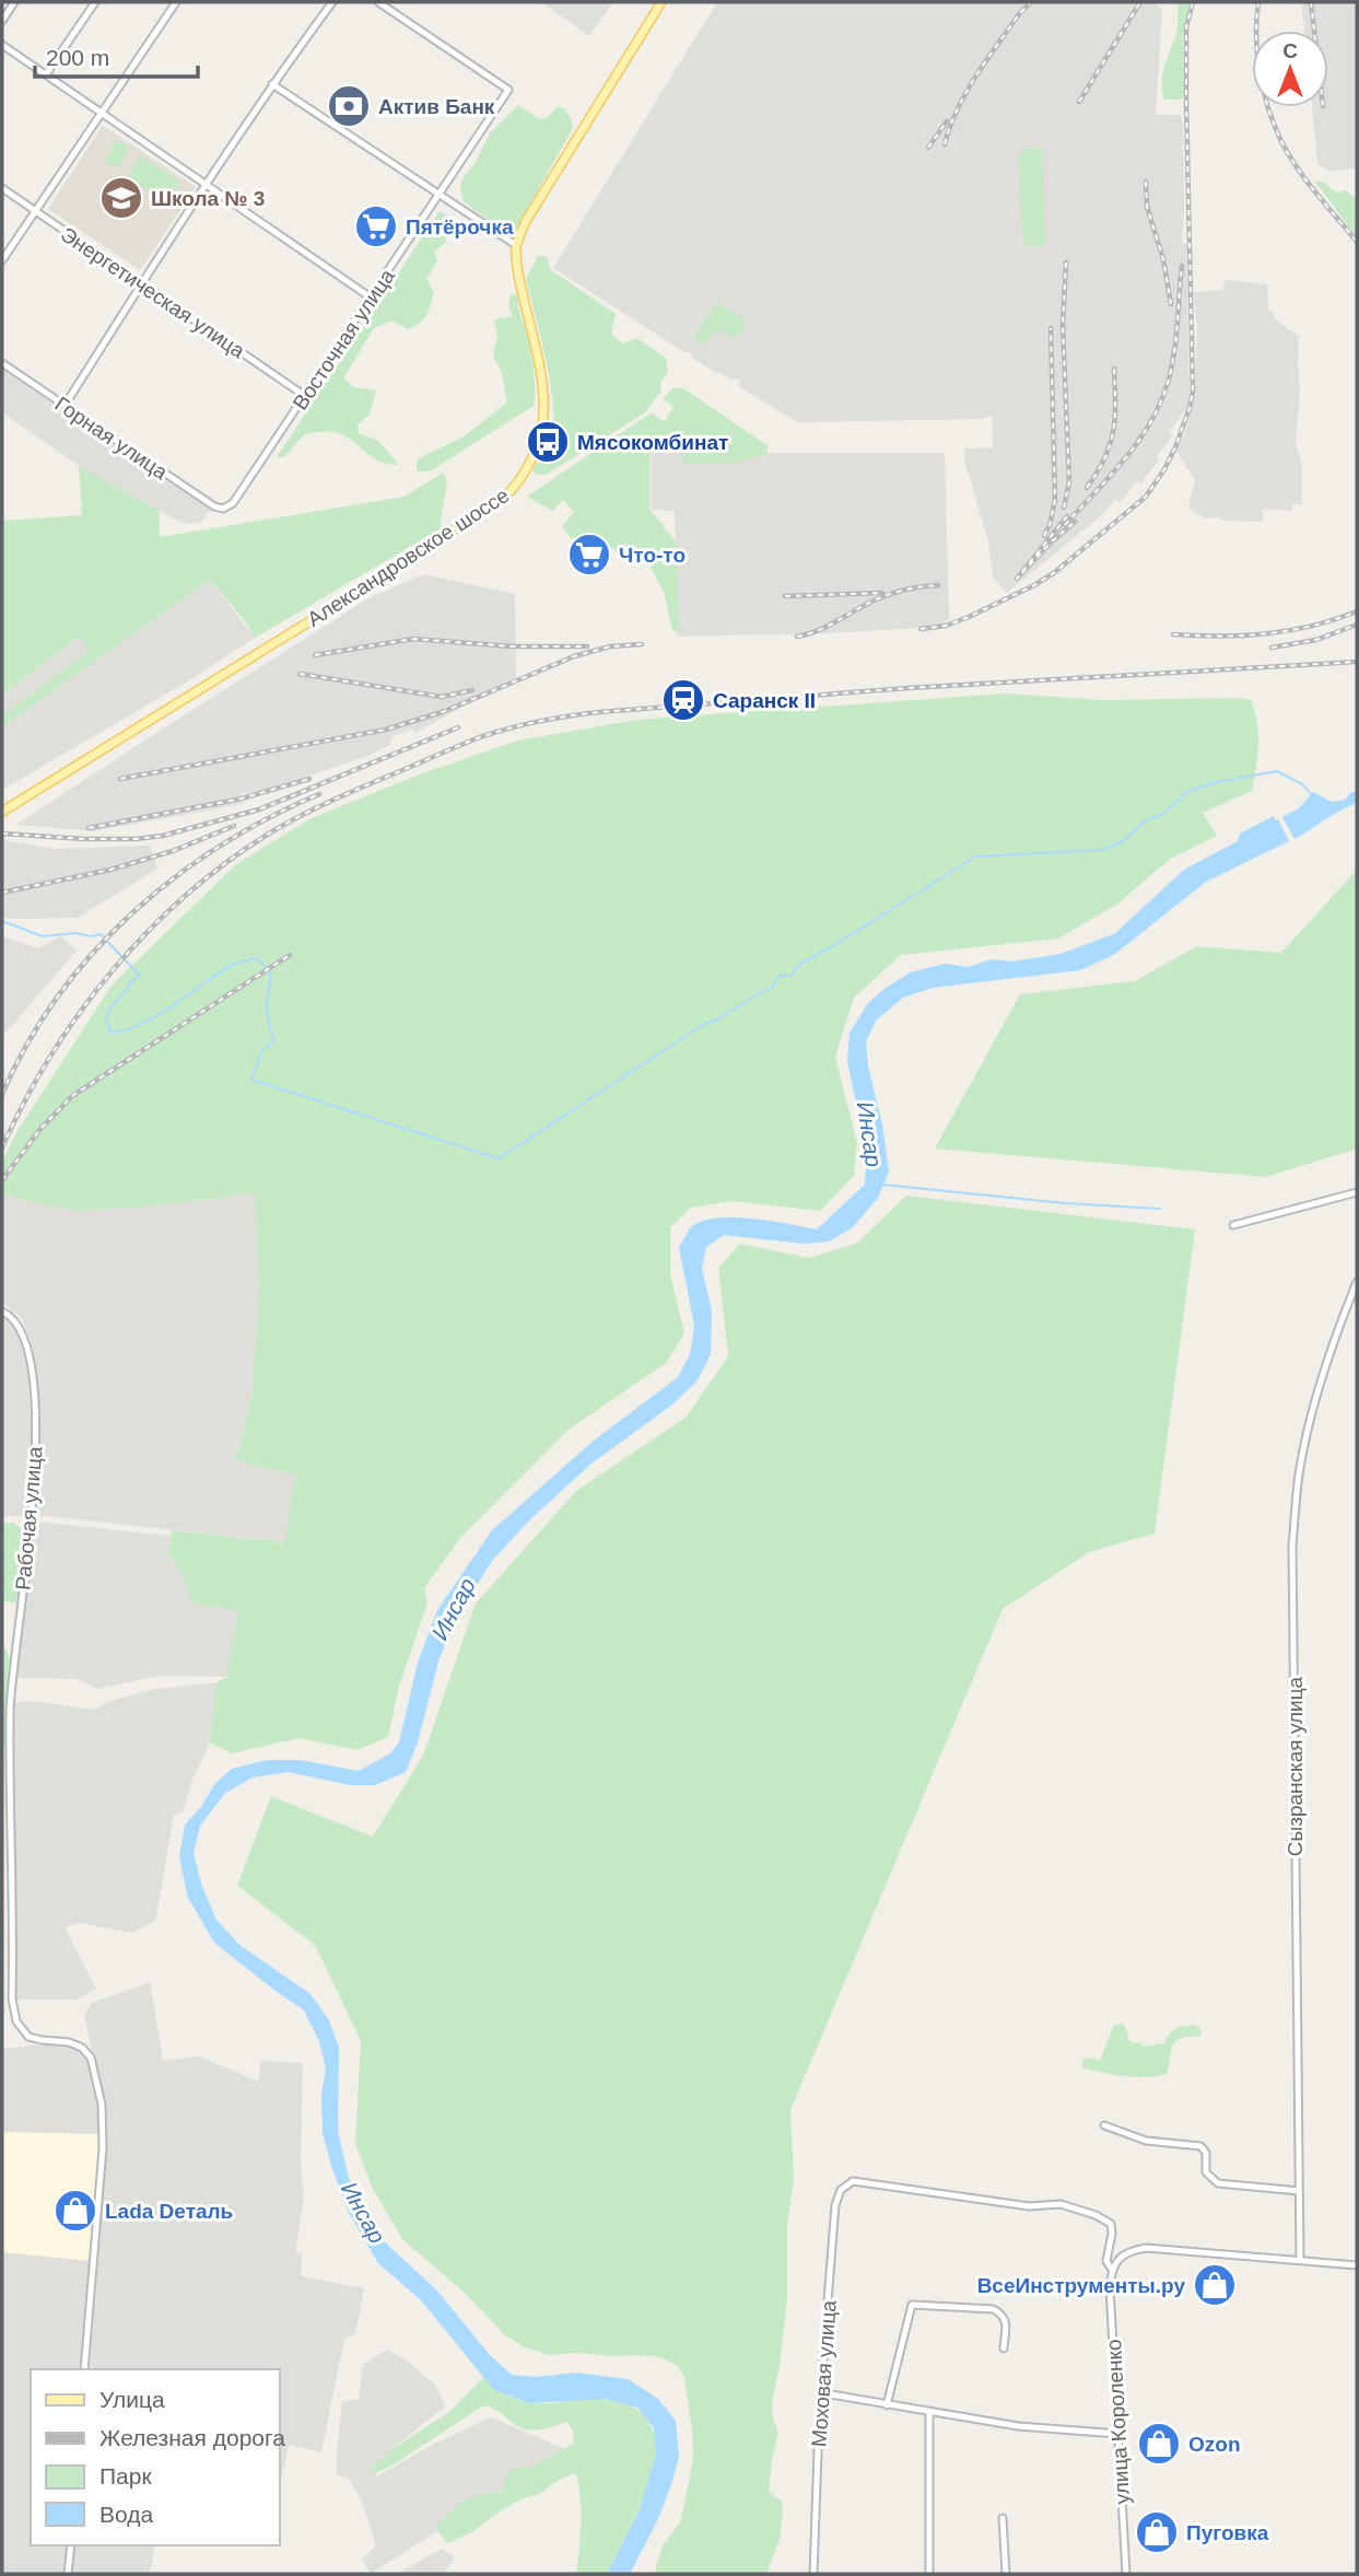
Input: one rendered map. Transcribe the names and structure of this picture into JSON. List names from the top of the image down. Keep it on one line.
{"streets":{"main road":["Александровское шоссе"],"street":["Энергетическая улица","Восточная улица","Горная улица","Рабочая улица","Сызранская улица","Моховая улица","улица Короленко"]},"crossings":[["Энергетическая улица","Восточная улица"],["Восточная улица","Горная улица"],["Моховая улица","улица Короленко"]],"water":["Инсар"],"places":{"bank":["Актив Банк"],"school or university":["Школа № 3"],"supermarket":["Пятёрочка","Что-то"],"bus stop":["Мясокомбинат"],"station":["Саранск II"],"shop":["Lada Dеталь","ВсеИнструменты.ру","Ozon","Пуговка"]},"legend":["Улица","Железная дорога","Парк","Вода"],"scale_bar":"200 m","north":"top"}
